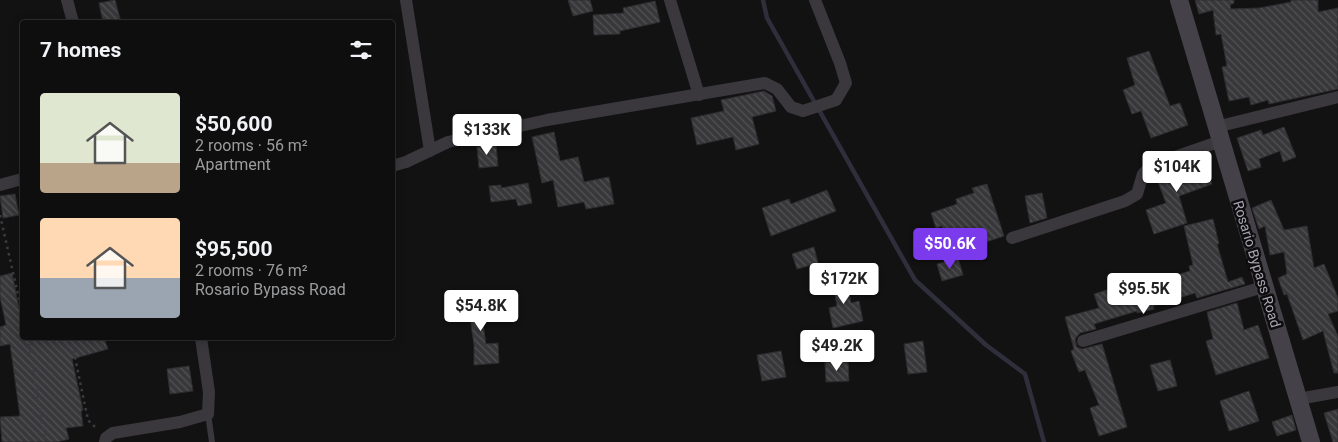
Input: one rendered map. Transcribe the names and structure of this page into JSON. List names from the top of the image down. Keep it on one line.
{"streets":{"main road":["Rosario Bypass Road"]},"page":{"heading":"7 homes","list":[{"name":"$50,600","note":"2 rooms · 56 m² · Apartment"},{"name":"$95,500","note":"2 rooms · 76 m² · Rosario Bypass Road"}],"price":["$133K","$104K","$50.6K","$172K","$95.5K","$54.8K","$49.2K"]}}
